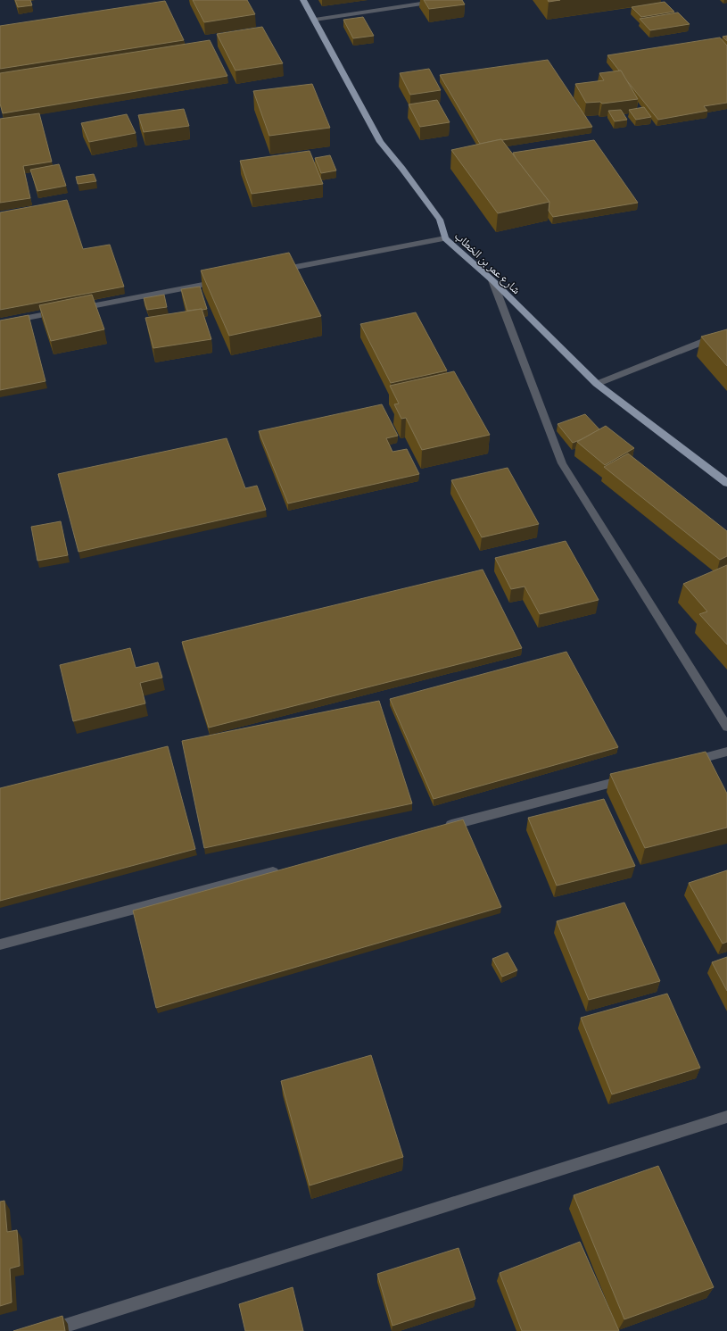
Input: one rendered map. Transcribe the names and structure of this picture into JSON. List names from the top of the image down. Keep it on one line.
{"streets":{"main road":["شارع عمر بن الخطاب"]}}
